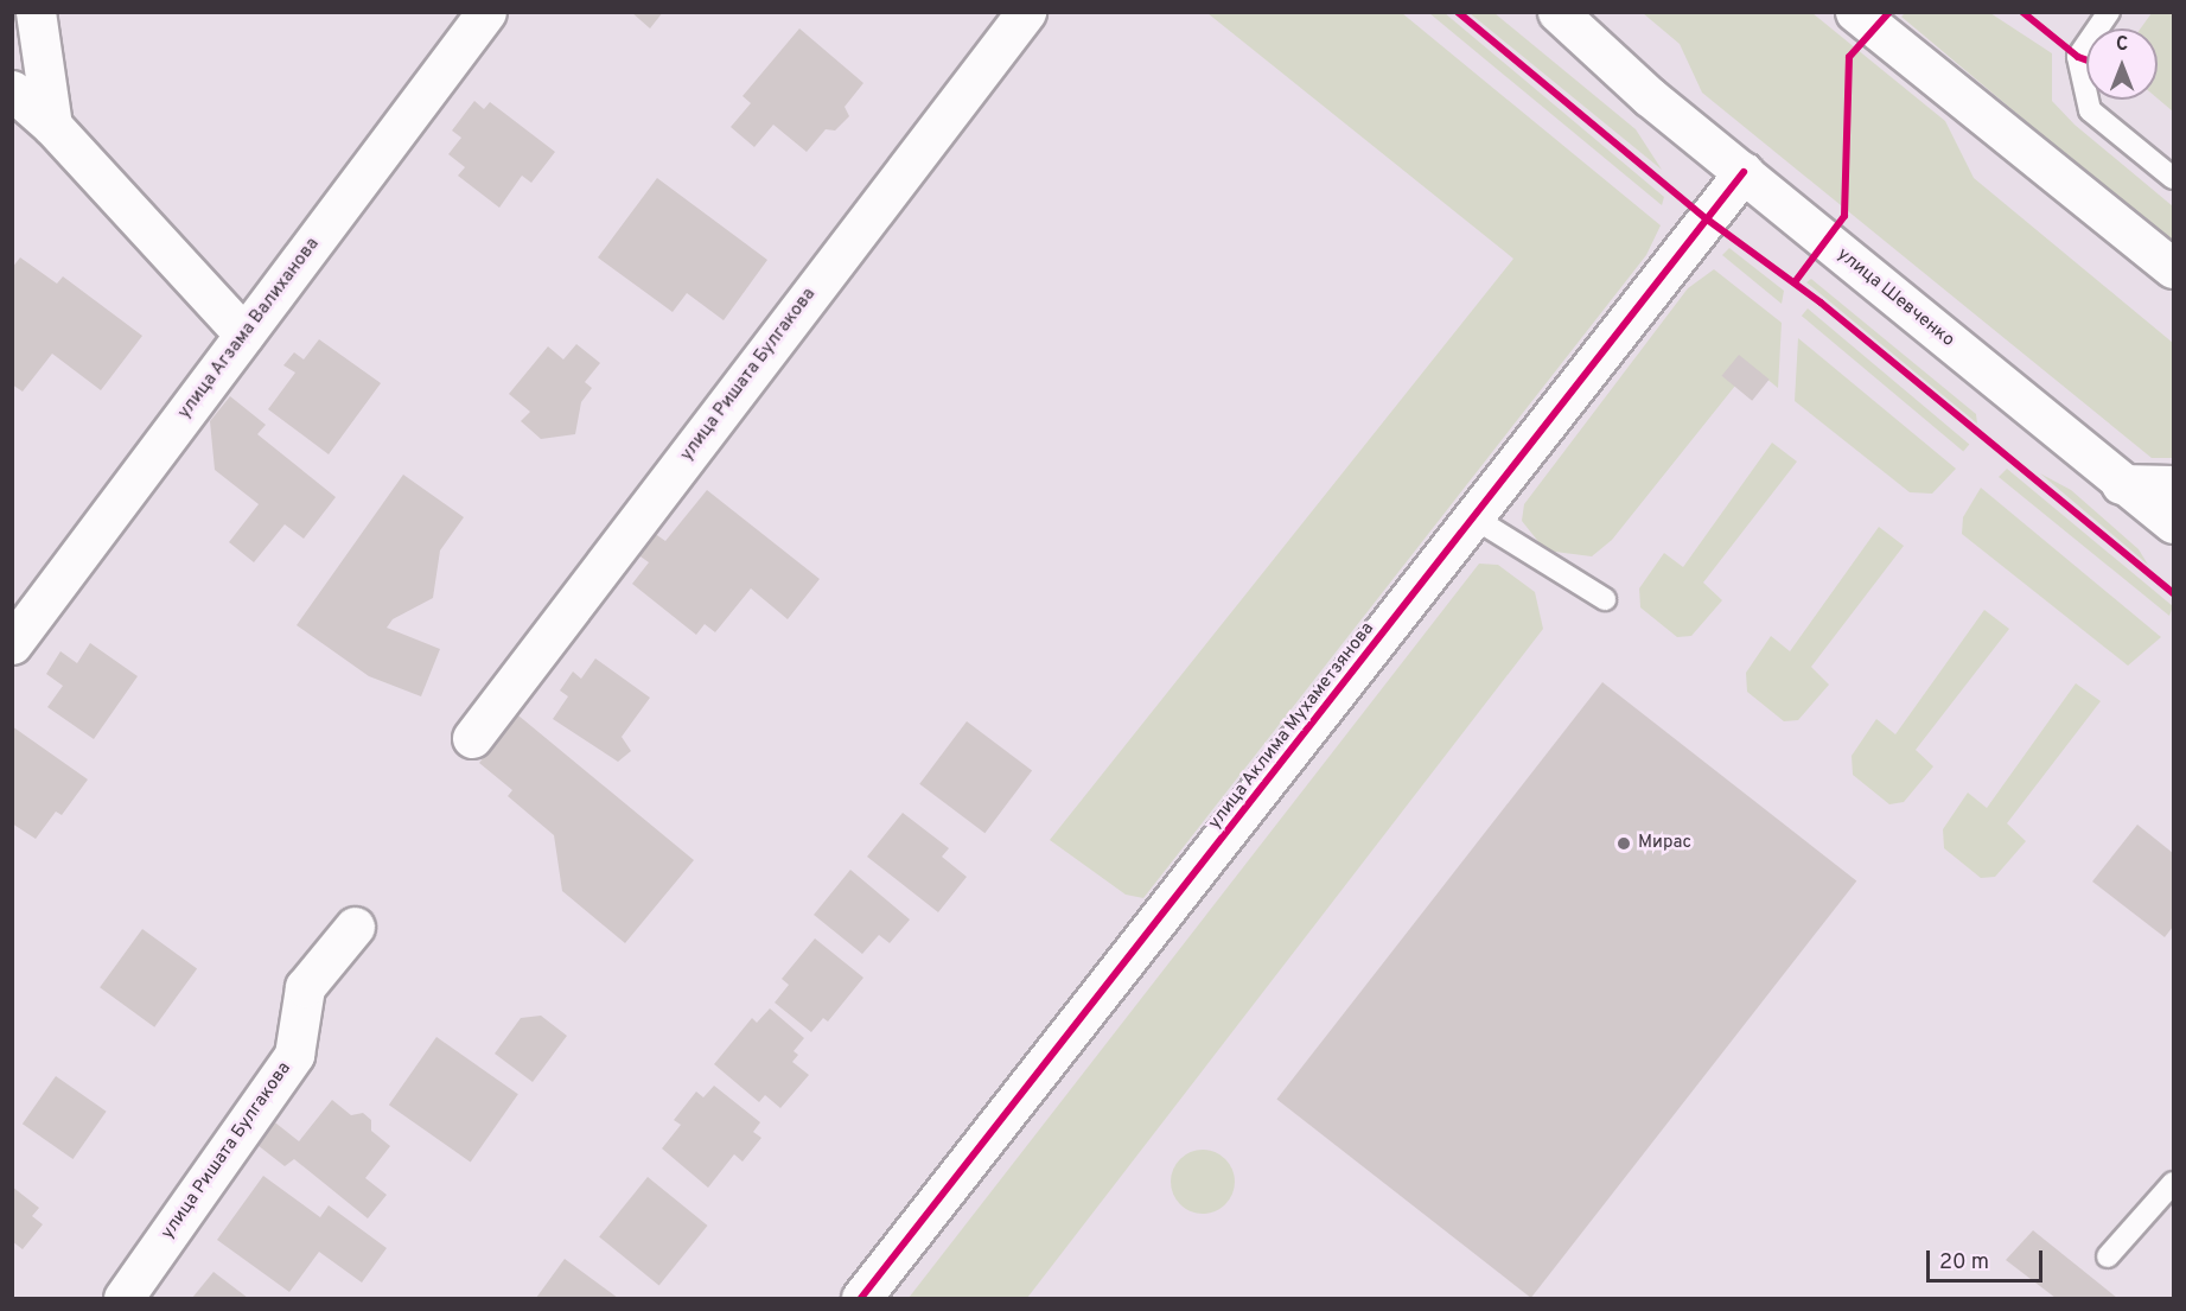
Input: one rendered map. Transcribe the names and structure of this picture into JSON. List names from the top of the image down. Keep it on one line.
{"streets":{"street":["улица Шевченко","улица Агзама Валиханова","улица Ришата Булгакова","улица Аклима Мухаметзянова"]},"crossings":[["улица Шевченко","улица Аклима Мухаметзянова"]],"places":["Мирас"],"scale_bar":"20 m","north":"top"}
